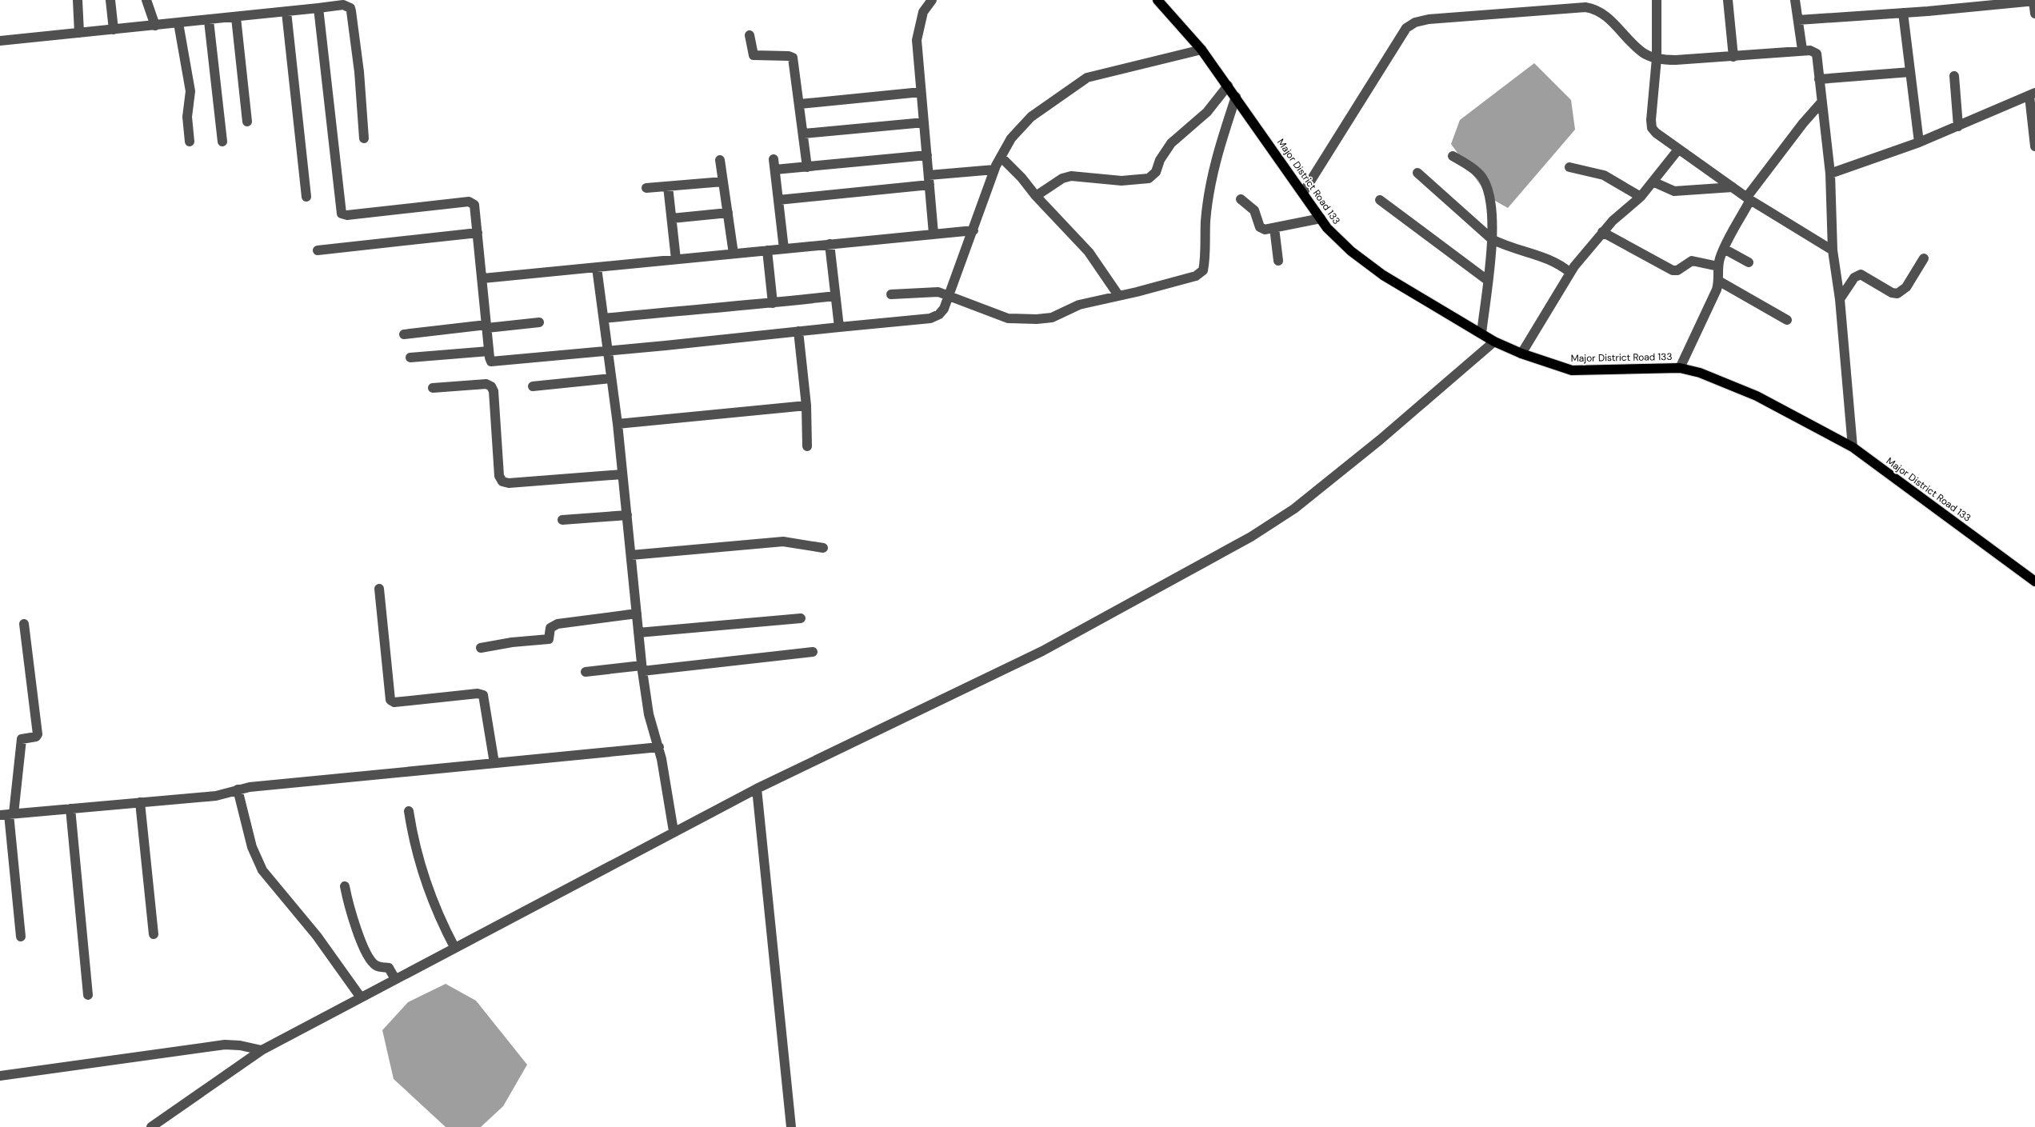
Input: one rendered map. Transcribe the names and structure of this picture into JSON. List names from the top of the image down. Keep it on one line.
{"streets":{"main road":["Major District Road 133"]}}
